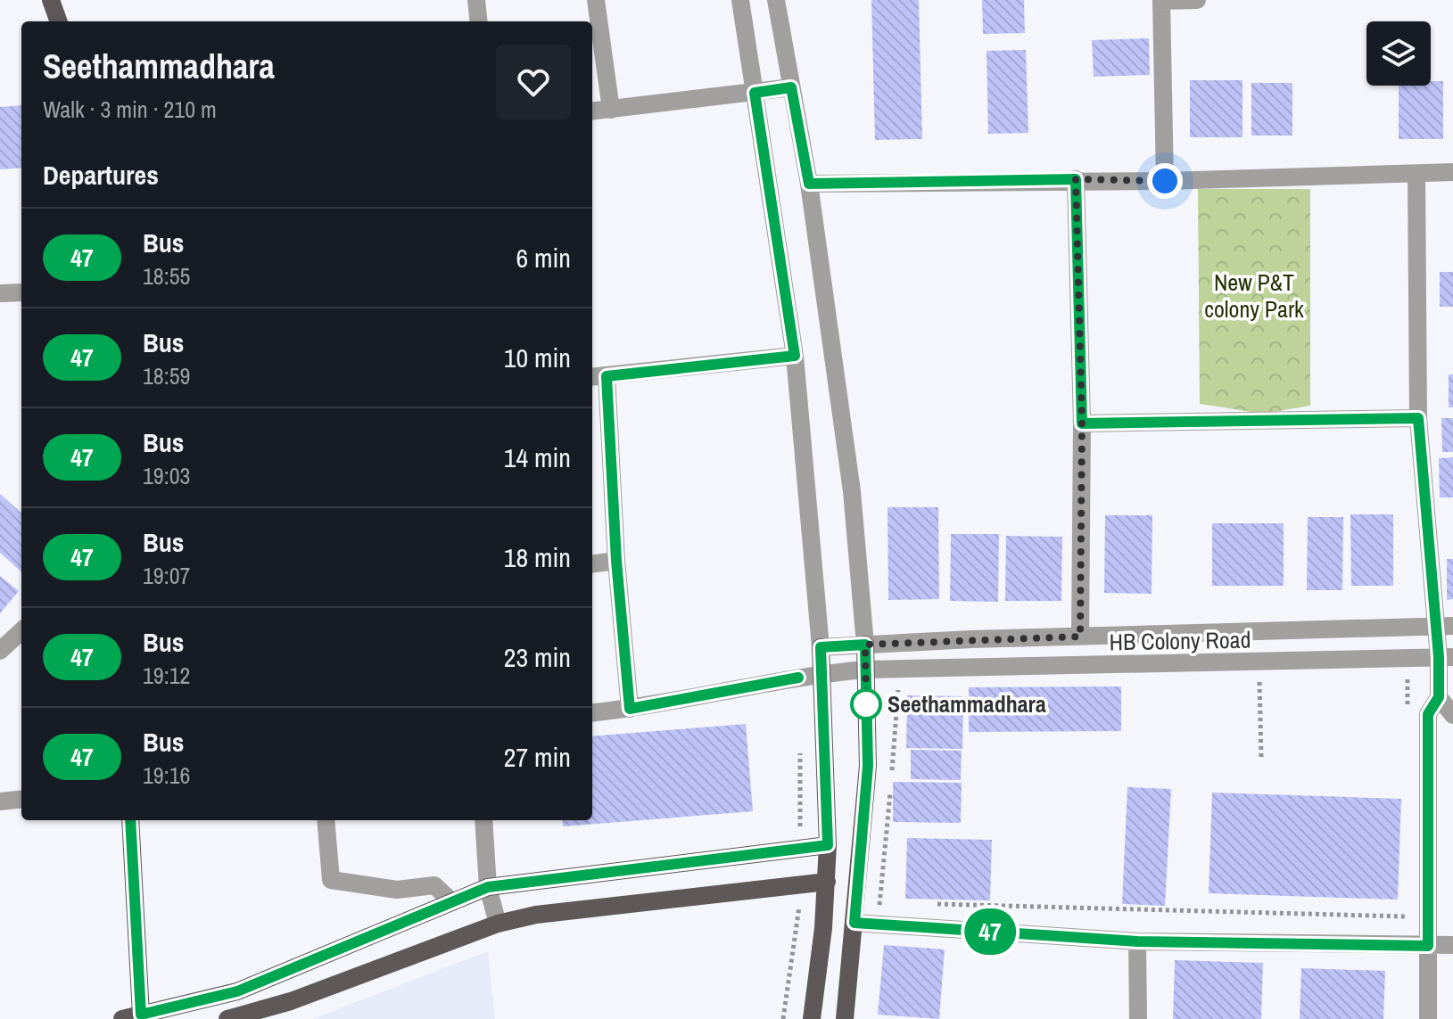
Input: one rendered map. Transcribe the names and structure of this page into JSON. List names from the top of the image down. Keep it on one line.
{"streets":{"street":["HB Colony Road"]},"parks":["New P&T colony Park"],"places":["Seethammadhara"],"lines":["bus line 47"],"page":{"on_map":"47","heading":[["Seethammadhara","Walk · 3 min · 210 m"],"Departures"],"list":[{"mark":"47","name":"Bus","note":"18:55","value":"6 min"},{"mark":"47","name":"Bus","note":"18:59","value":"10 min"},{"mark":"47","name":"Bus","note":"19:03","value":"14 min"},{"mark":"47","name":"Bus","note":"19:07","value":"18 min"},{"mark":"47","name":"Bus","note":"19:12","value":"23 min"},{"mark":"47","name":"Bus","note":"19:16","value":"27 min"}]}}
